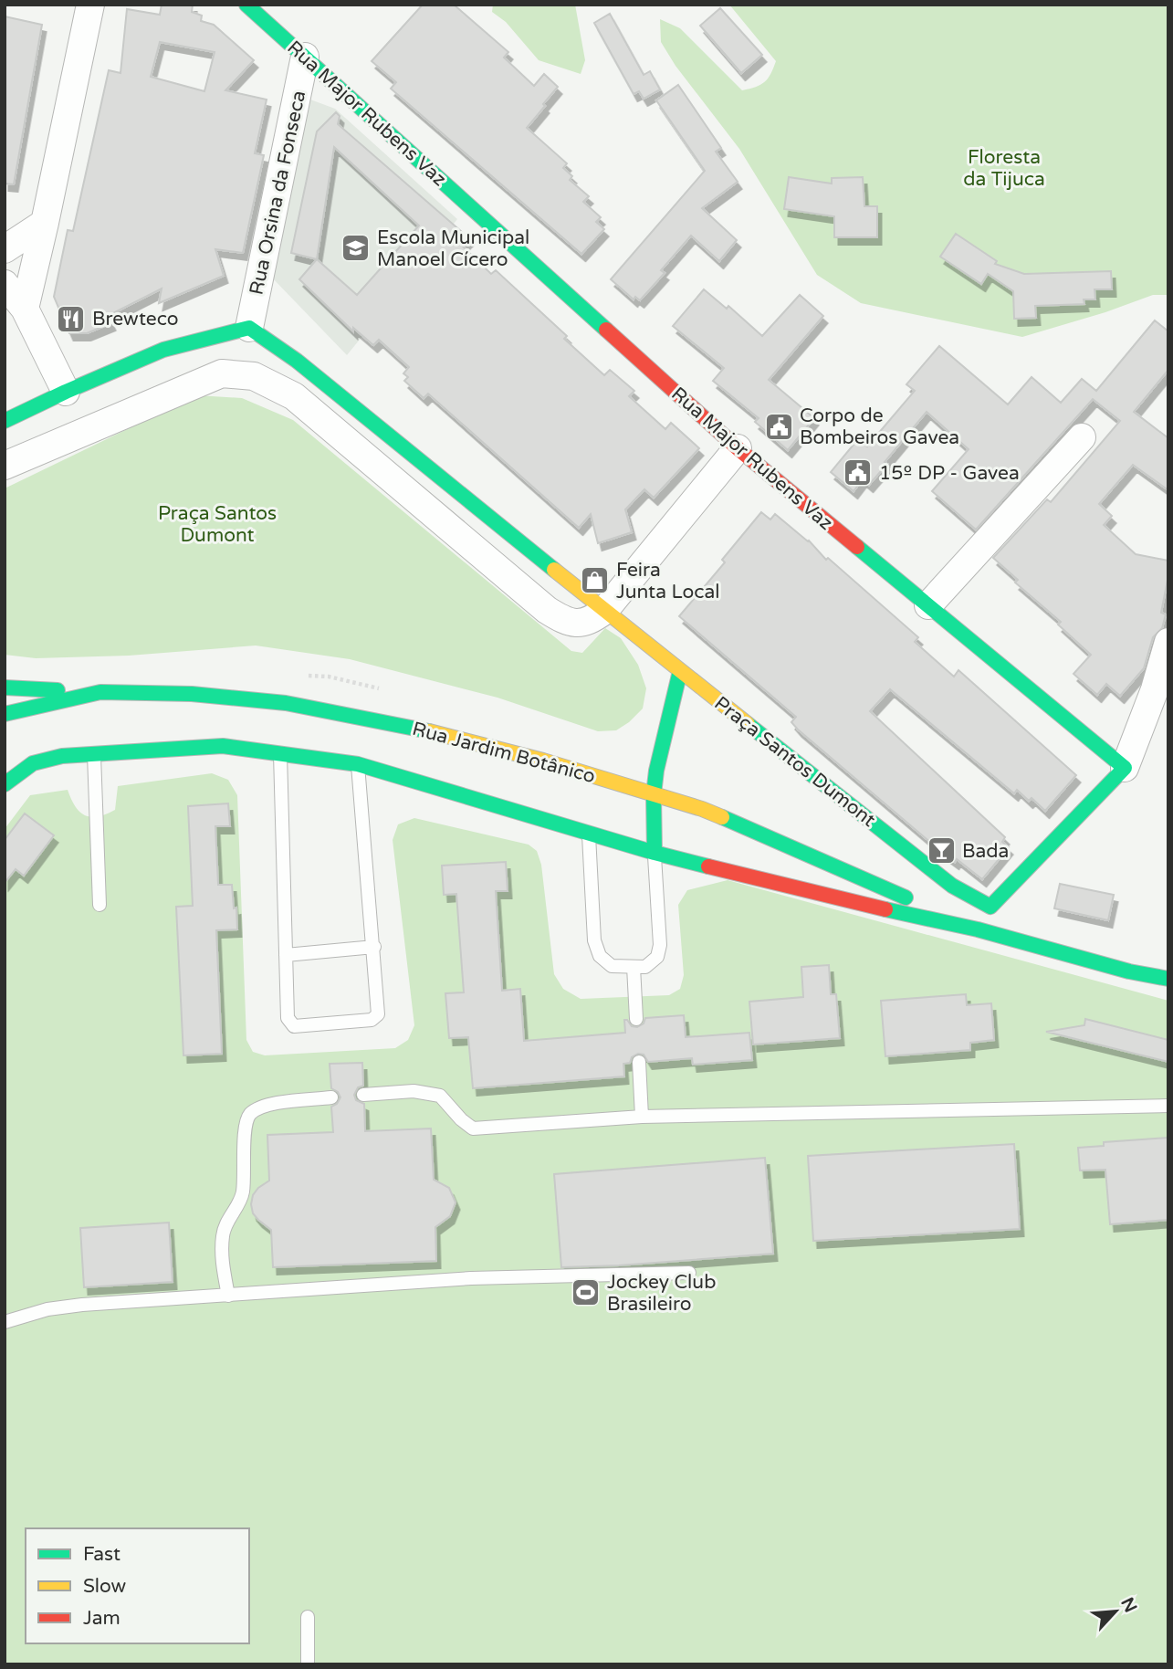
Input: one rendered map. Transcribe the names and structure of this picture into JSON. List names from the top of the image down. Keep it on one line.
{"streets":{"street":["Rua Major Rubens Vaz","Rua Orsina da Fonseca","Rua Jardim Botânico","Praça Santos Dumont"]},"crossings":[["Rua Major Rubens Vaz","Rua Orsina da Fonseca"],["Rua Major Rubens Vaz","Praça Santos Dumont"],["Rua Orsina da Fonseca","Praça Santos Dumont"]],"parks":["Floresta da Tijuca","Praça Santos Dumont"],"places":{"school or university":["Escola Municipal Manoel Cícero"],"restaurant":["Brewteco"],"public building":["Corpo de Bombeiros Gavea","15º DP - Gavea"],"shop":["Feira Junta Local"],"bar":["Bada"],"sports":["Jockey Club Brasileiro"]},"legend":["Fast","Slow","Jam"],"north":"top right"}
